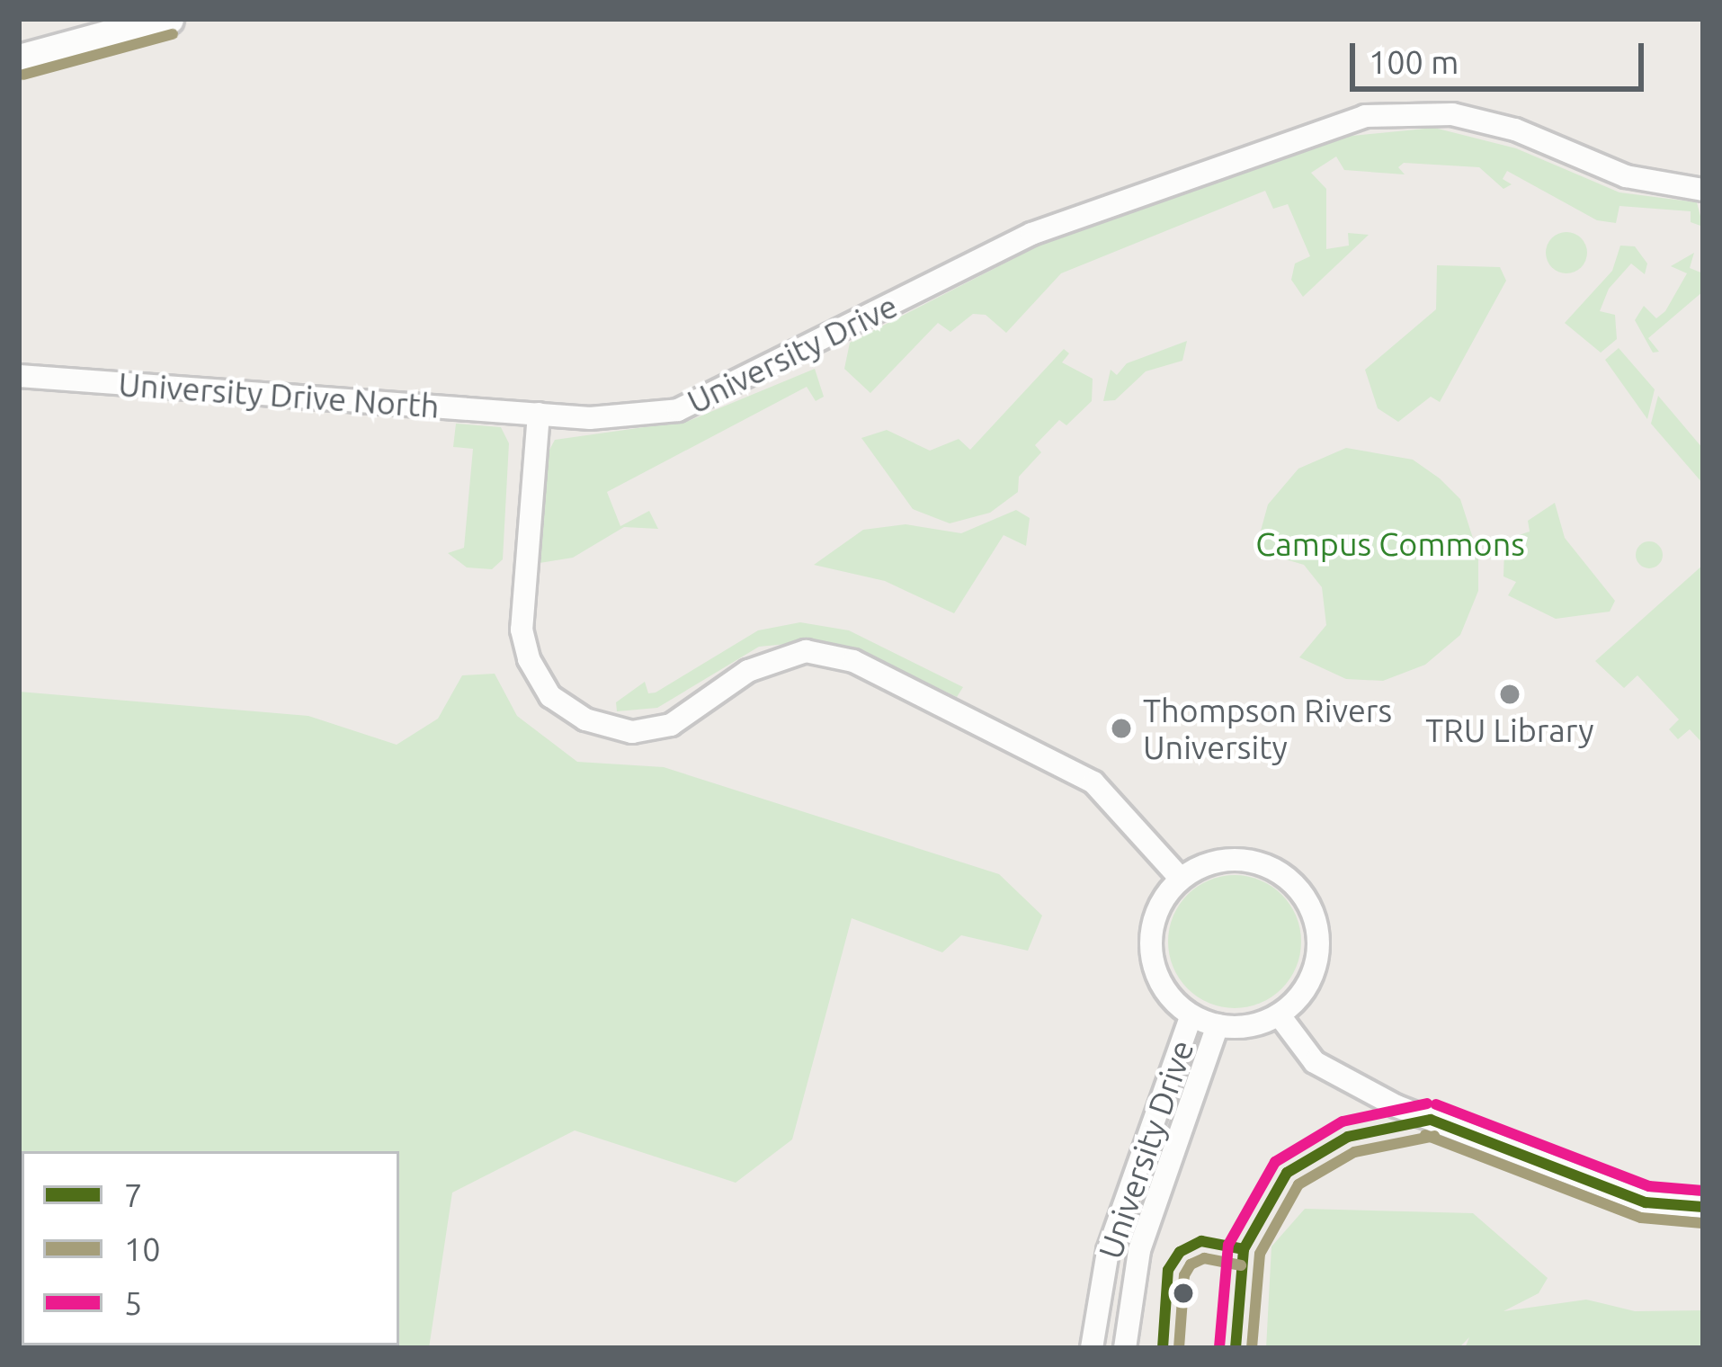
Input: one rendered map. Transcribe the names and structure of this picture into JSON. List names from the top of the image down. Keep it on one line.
{"streets":{"street":["University Drive","University Drive North"]},"crossings":[["University Drive","University Drive North"]],"parks":["Campus Commons"],"places":["TRU Library","Thompson Rivers University"],"lines":["transit line 10","transit line 5","transit line 7"],"legend":["7","10","5"],"scale_bar":"100 m"}
